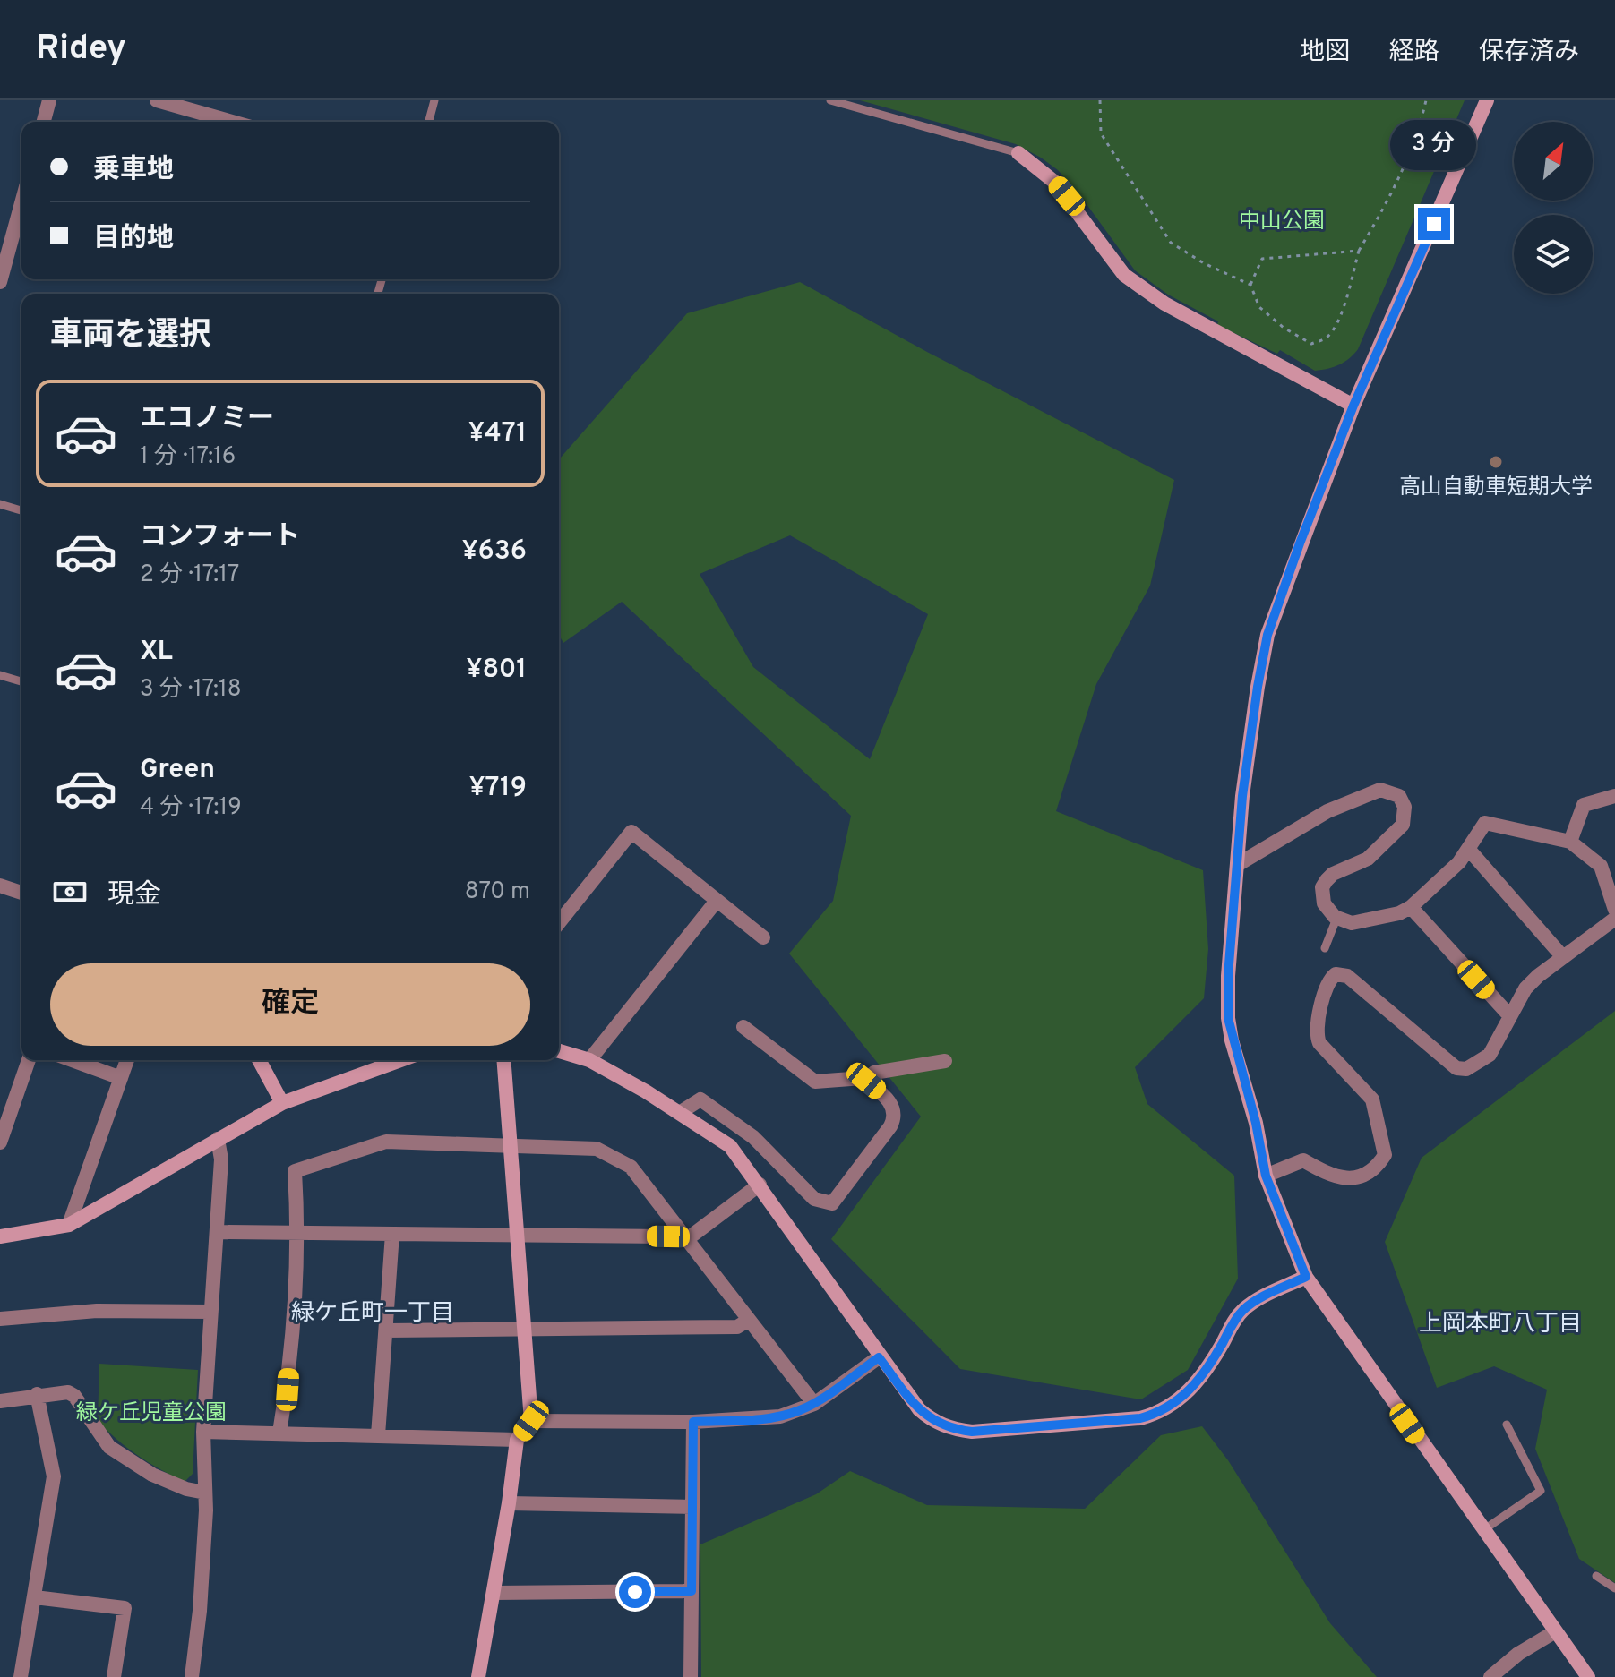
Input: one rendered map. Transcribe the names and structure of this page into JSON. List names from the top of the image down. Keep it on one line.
{"districts":["緑ケ丘町一丁目","上岡本町八丁目"],"parks":["中山公園","緑ケ丘児童公園"],"places":["高山自動車短期大学"],"north":"top right","page":{"header":"Ridey","nav":["地図","経路","保存済み"],"bubble":"3 分","banner":["乗車地","目的地"],"heading":"車両を選択","list":[{"name":"エコノミー","note":"1 分 · 17:16","value":"¥471"},{"name":"コンフォート","note":"2 分 · 17:17","value":"¥636"},{"name":"XL","note":"3 分 · 17:18","value":"¥801"},{"name":"Green","note":"4 分 · 17:19","value":"¥719"}],"pay":["現金","870 m"],"buttons":"確定"}}
